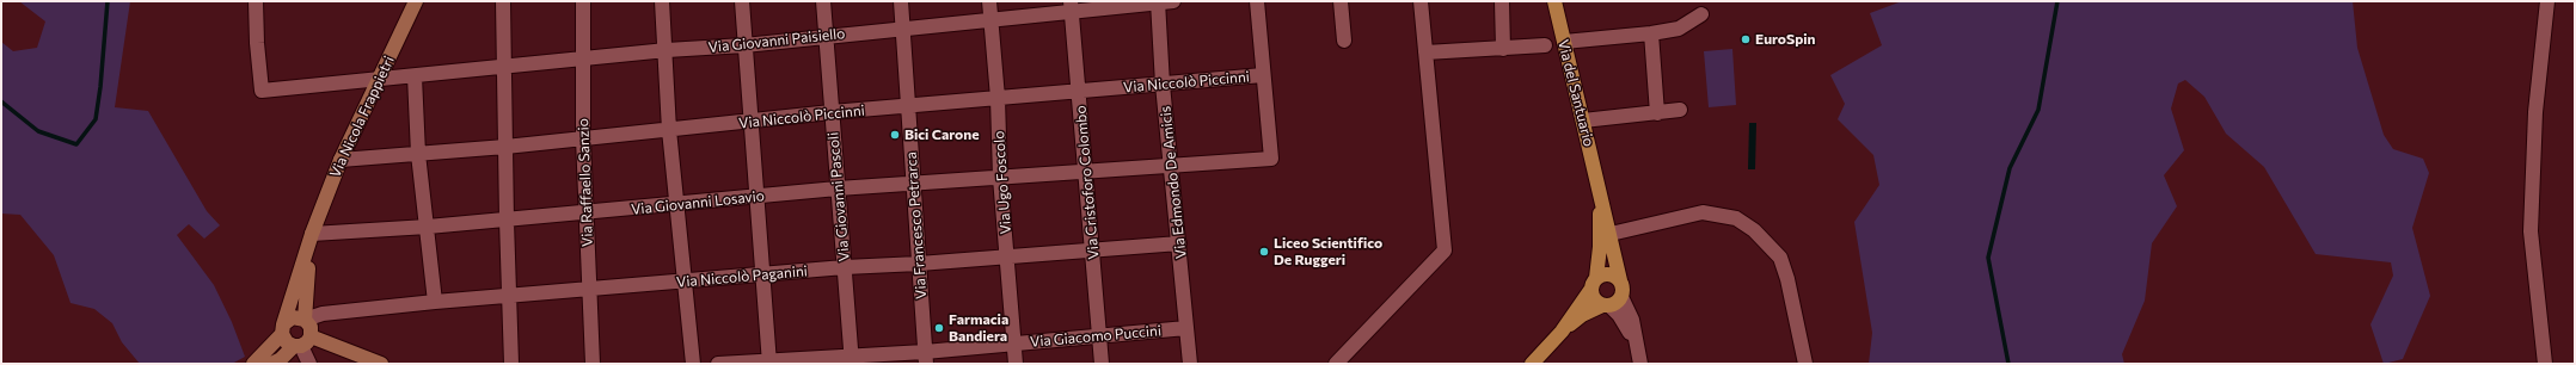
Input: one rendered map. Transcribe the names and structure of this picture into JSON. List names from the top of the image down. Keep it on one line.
{"streets":{"main road":["Via del Santuario"],"street":["Via Giovanni Paisiello","Via Niccolò Piccinni","Via Nicola Frappietri","Via Raffaello Sanzio","Via Ugo Foscolo","Via Cristoforo Colombo","Via Edmondo De Amicis","Via Giovanni Pascoli","Via Giovanni Losavio","Via Francesco Petrarca","Via Niccolò Paganini","Via Giacomo Puccini"]},"crossings":[["Via Giovanni Paisiello","Via Nicola Frappietri"],["Via Giovanni Paisiello","Via Raffaello Sanzio"],["Via Giovanni Paisiello","Via Ugo Foscolo"],["Via Giovanni Paisiello","Via Cristoforo Colombo"],["Via Giovanni Paisiello","Via Edmondo De Amicis"],["Via Giovanni Paisiello","Via Giovanni Pascoli"],["Via Giovanni Paisiello","Via Francesco Petrarca"],["Via Niccolò Piccinni","Via Nicola Frappietri"],["Via Niccolò Piccinni","Via Raffaello Sanzio"],["Via Niccolò Piccinni","Via Ugo Foscolo"],["Via Niccolò Piccinni","Via Cristoforo Colombo"],["Via Niccolò Piccinni","Via Edmondo De Amicis"],["Via Niccolò Piccinni","Via Giovanni Pascoli"],["Via Niccolò Piccinni","Via Giovanni Losavio"],["Via Niccolò Piccinni","Via Francesco Petrarca"],["Via Nicola Frappietri","Via Giovanni Losavio"],["Via Nicola Frappietri","Via Niccolò Paganini"],["Via Raffaello Sanzio","Via Giovanni Losavio"],["Via Raffaello Sanzio","Via Niccolò Paganini"],["Via Ugo Foscolo","Via Giovanni Losavio"],["Via Ugo Foscolo","Via Niccolò Paganini"],["Via Ugo Foscolo","Via Giacomo Puccini"],["Via Cristoforo Colombo","Via Giovanni Losavio"],["Via Cristoforo Colombo","Via Niccolò Paganini"],["Via Cristoforo Colombo","Via Giacomo Puccini"],["Via Edmondo De Amicis","Via Giovanni Losavio"],["Via Edmondo De Amicis","Via Niccolò Paganini"],["Via Edmondo De Amicis","Via Giacomo Puccini"],["Via Giovanni Pascoli","Via Giovanni Losavio"],["Via Giovanni Pascoli","Via Niccolò Paganini"],["Via Giovanni Pascoli","Via Giacomo Puccini"],["Via Giovanni Losavio","Via Francesco Petrarca"],["Via Francesco Petrarca","Via Niccolò Paganini"],["Via Francesco Petrarca","Via Giacomo Puccini"]],"places":["EuroSpin","Bici Carone","Liceo Scientifico De Ruggeri","Farmacia Bandiera"]}
